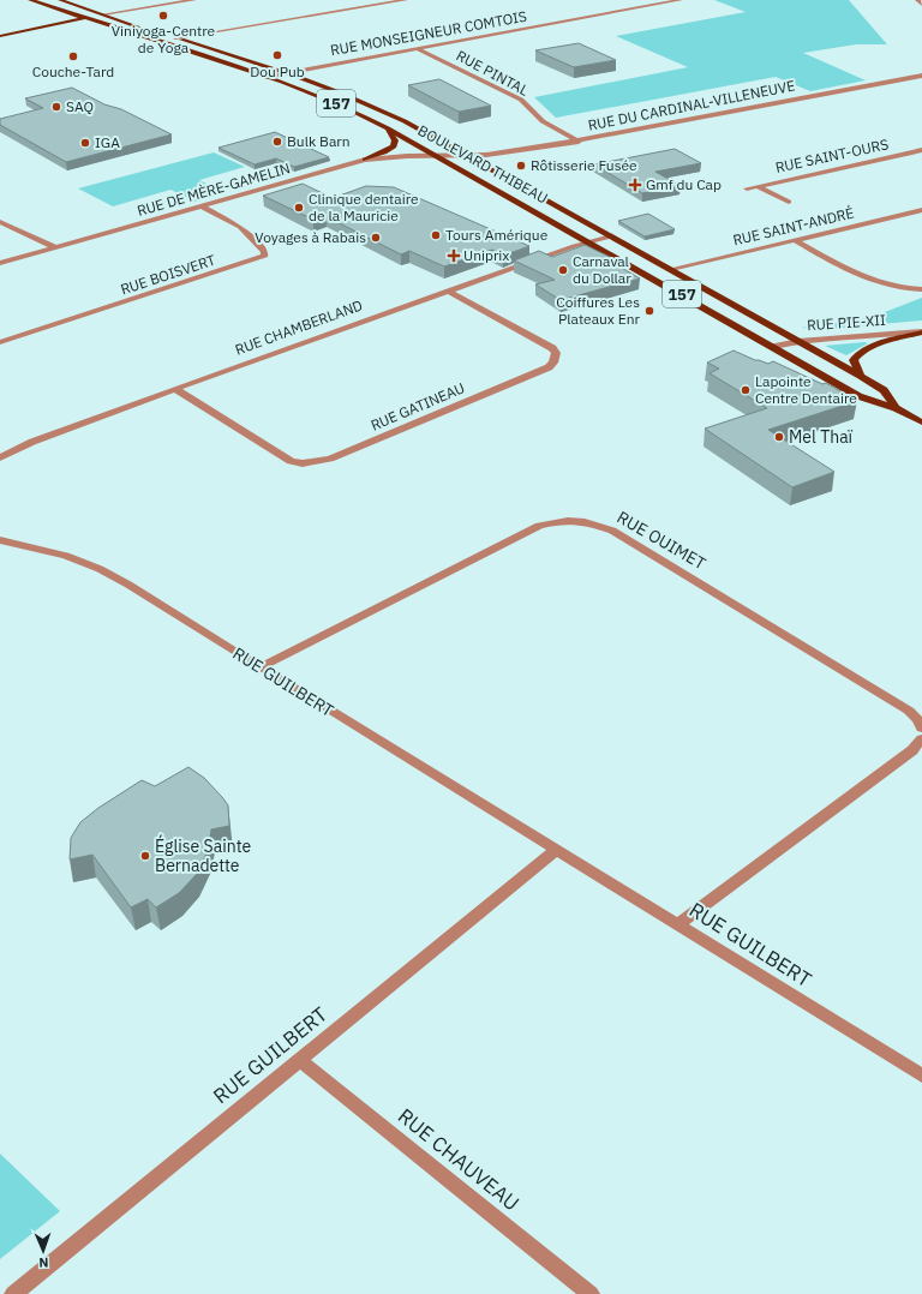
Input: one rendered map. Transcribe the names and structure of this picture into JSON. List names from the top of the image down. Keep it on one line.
{"streets":{"main road":["157","BOULEVARD THIBEAU"],"street":["RUE MONSEIGNEUR COMTOIS","RUE PINTAL","RUE DU CARDINAL-VILLENEUVE","RUE SAINT-OURS","RUE DE MÈRE-GAMELIN","RUE SAINT-ANDRÉ","RUE BOISVERT","RUE PIE-XII","RUE CHAMBERLAND","RUE GATINEAU","RUE OUIMET","RUE GUILBERT","RUE CHAUVEAU"]},"crossings":[["RUE MONSEIGNEUR COMTOIS","RUE PINTAL"],["RUE MONSEIGNEUR COMTOIS","BOULEVARD THIBEAU"],["RUE PINTAL","RUE DU CARDINAL-VILLENEUVE"],["RUE DU CARDINAL-VILLENEUVE","BOULEVARD THIBEAU"],["RUE DU CARDINAL-VILLENEUVE","RUE DE MÈRE-GAMELIN"],["BOULEVARD THIBEAU","RUE DE MÈRE-GAMELIN"],["BOULEVARD THIBEAU","RUE SAINT-ANDRÉ"],["BOULEVARD THIBEAU","RUE PIE-XII"],["BOULEVARD THIBEAU","RUE CHAMBERLAND"],["RUE DE MÈRE-GAMELIN","RUE BOISVERT"],["RUE CHAMBERLAND","RUE GATINEAU"],["RUE OUIMET","RUE GUILBERT"],["RUE GUILBERT","RUE CHAUVEAU"]],"places":{"other":["Viniyoga-Centre de Yoga","Dou Pub","Couche-Tard","SAQ","Bulk Barn","IGA","Rôtisserie Fusée","Clinique dentaire de la Mauricie","Tours Amérique","Voyages à Rabais","Carnaval du Dollar","Coiffures Les Plateaux Enr","Lapointe Centre Dentaire","Mel Thaï","Église Sainte Bernadette"],"health":["Gmf du Cap","Uniprix"]},"north":"bottom"}
